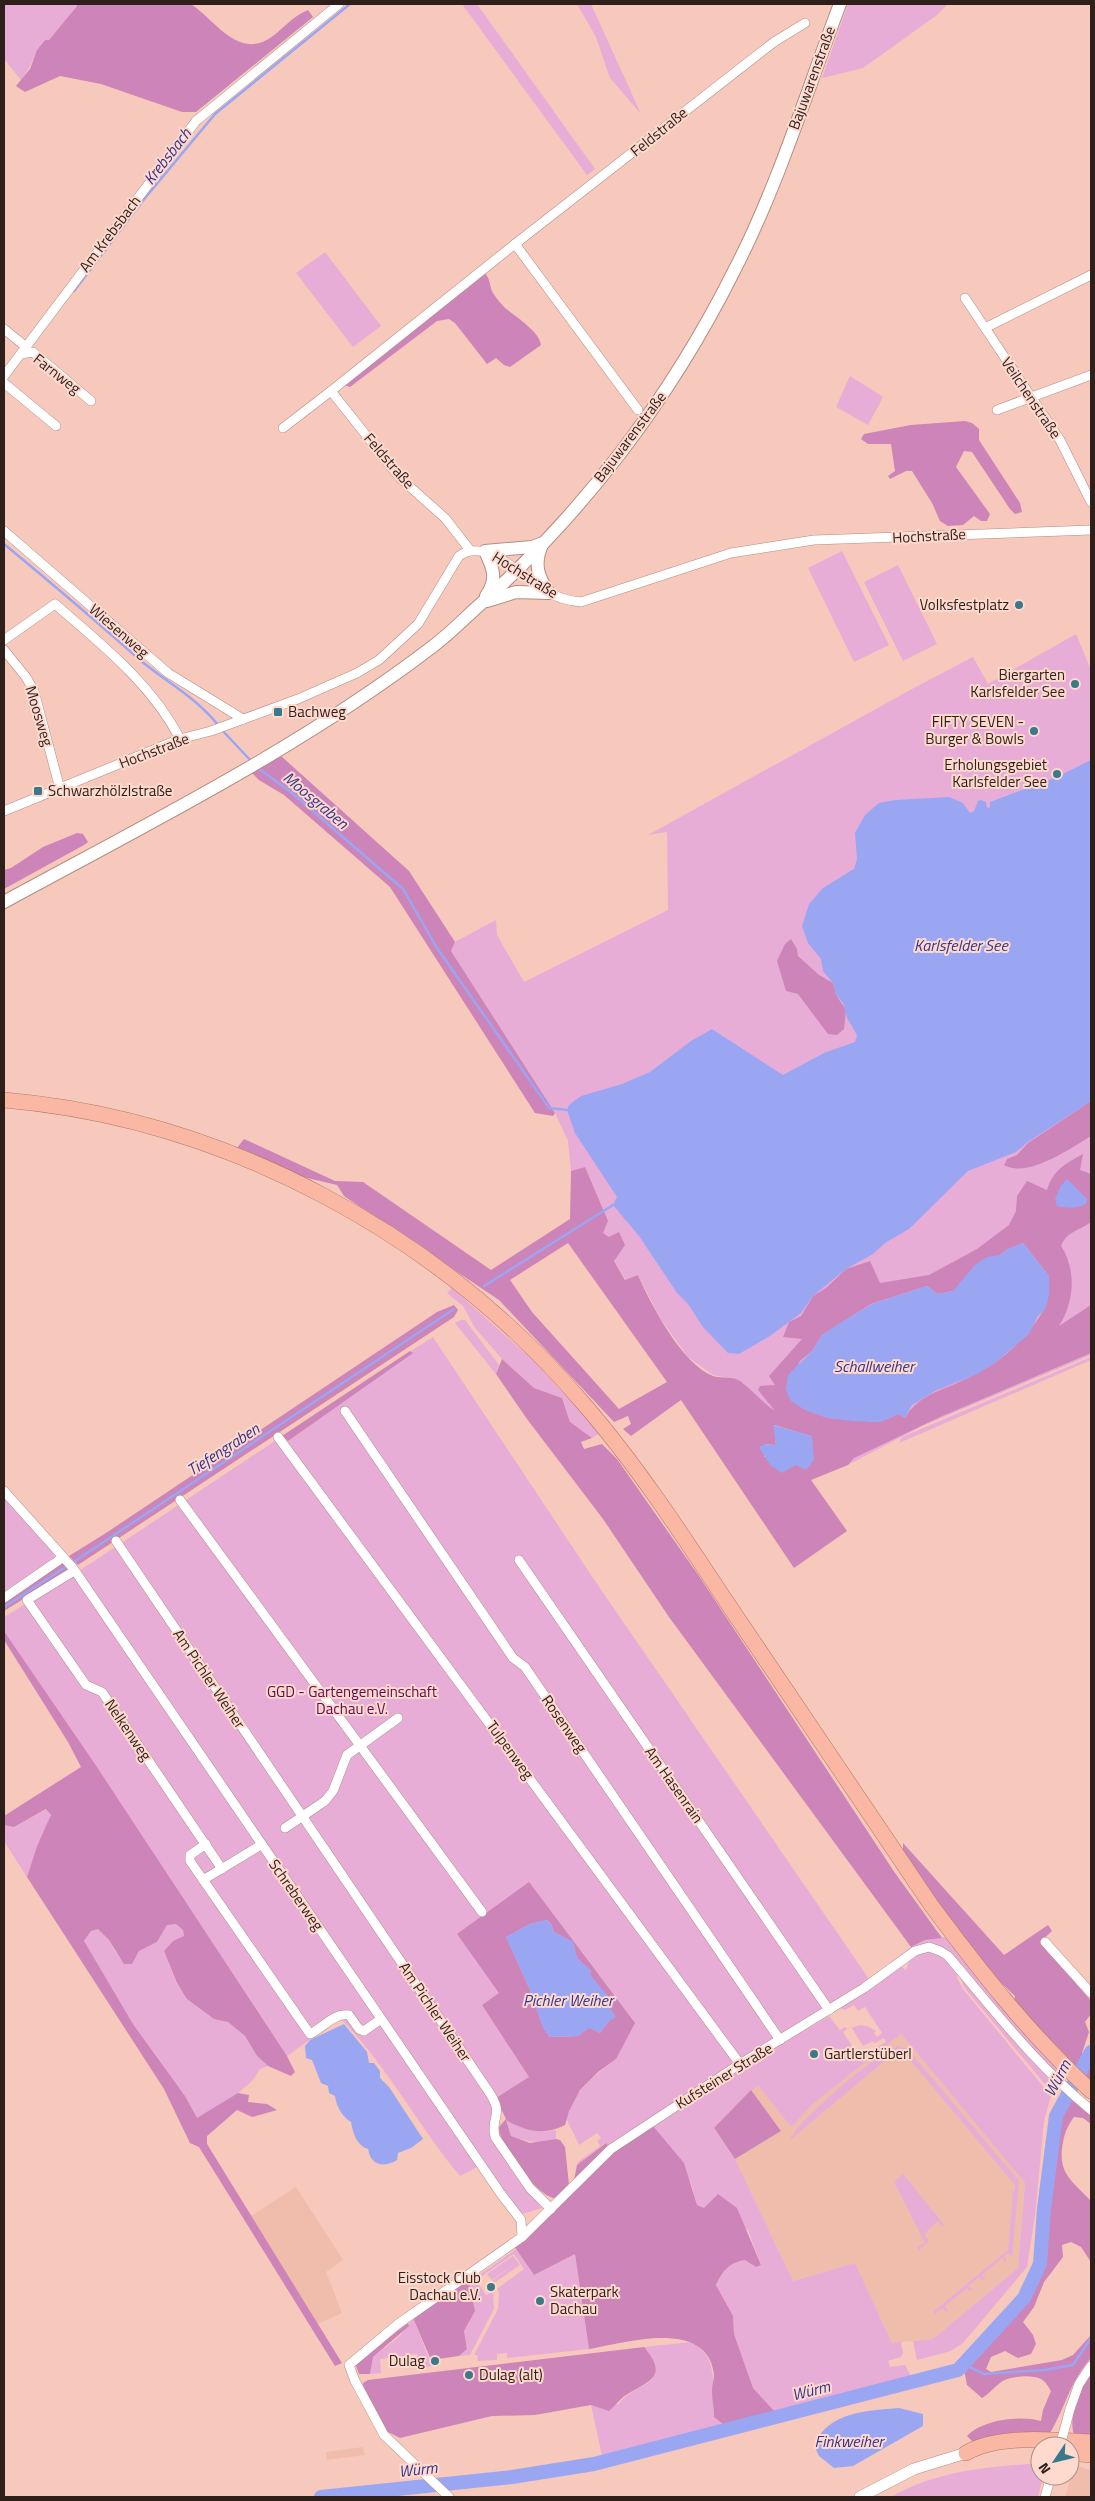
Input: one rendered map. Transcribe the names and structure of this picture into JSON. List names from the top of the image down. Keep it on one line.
{"streets":{"main road":["Bajuwarenstraße"],"street":["Feldstraße","Am Krebsbach","Farnweg","Veilchenstraße","Hochstraße","Wiesenweg","Moosweg","Am Pichler Weiher","Rosenweg","Nelkenweg","Tulpenweg","Am Hasenrain","Schreberweg","Kufsteiner Straße"]},"crossings":[["Bajuwarenstraße","Hochstraße"],["Feldstraße","Hochstraße"],["Am Krebsbach","Farnweg"],["Hochstraße","Wiesenweg"],["Hochstraße","Moosweg"],["Am Pichler Weiher","Kufsteiner Straße"],["Rosenweg","Kufsteiner Straße"],["Nelkenweg","Schreberweg"],["Tulpenweg","Kufsteiner Straße"],["Am Hasenrain","Kufsteiner Straße"],["Schreberweg","Kufsteiner Straße"]],"water":["Krebsbach","Moosgraben","Karlsfelder See","Schallweiher","Tiefengraben","Pichler Weiher","Würm","Finkweiher"],"parks":["GGD - Gartengemeinschaft Dachau e.V."],"places":{"other":["Volksfestplatz","Biergarten Karlsfelder See","FIFTY SEVEN - Burger & Bowls","Erholungsgebiet Karlsfelder See","Gartlerstüberl","Eisstock Club Dachau e.V.","Skaterpark Dachau","Dulag","Dulag (alt)"],"transit":["Bachweg","Schwarzhölzlstraße"]},"north":"bottom left"}
